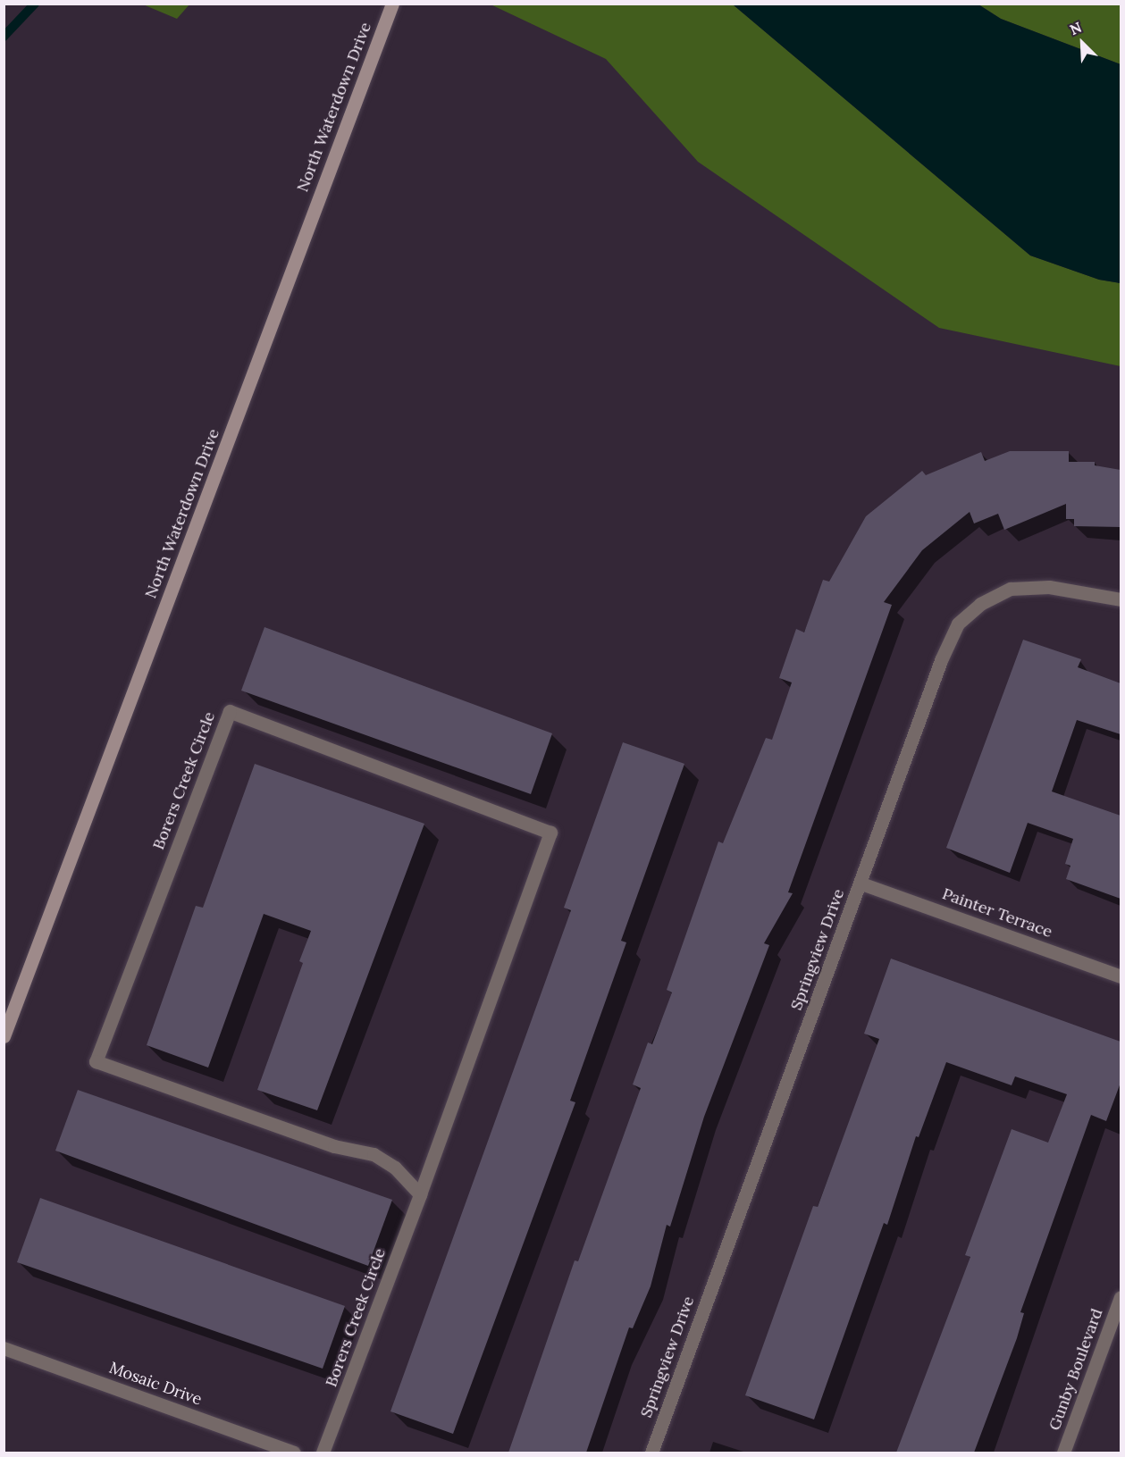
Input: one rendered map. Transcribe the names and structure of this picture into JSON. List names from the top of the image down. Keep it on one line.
{"streets":{"main road":["North Waterdown Drive"],"street":["Borers Creek Circle","Painter Terrace","Springview Drive","Gunby Boulevard","Mosaic Drive"]},"crossings":[["Painter Terrace","Springview Drive"]],"north":"top left"}
